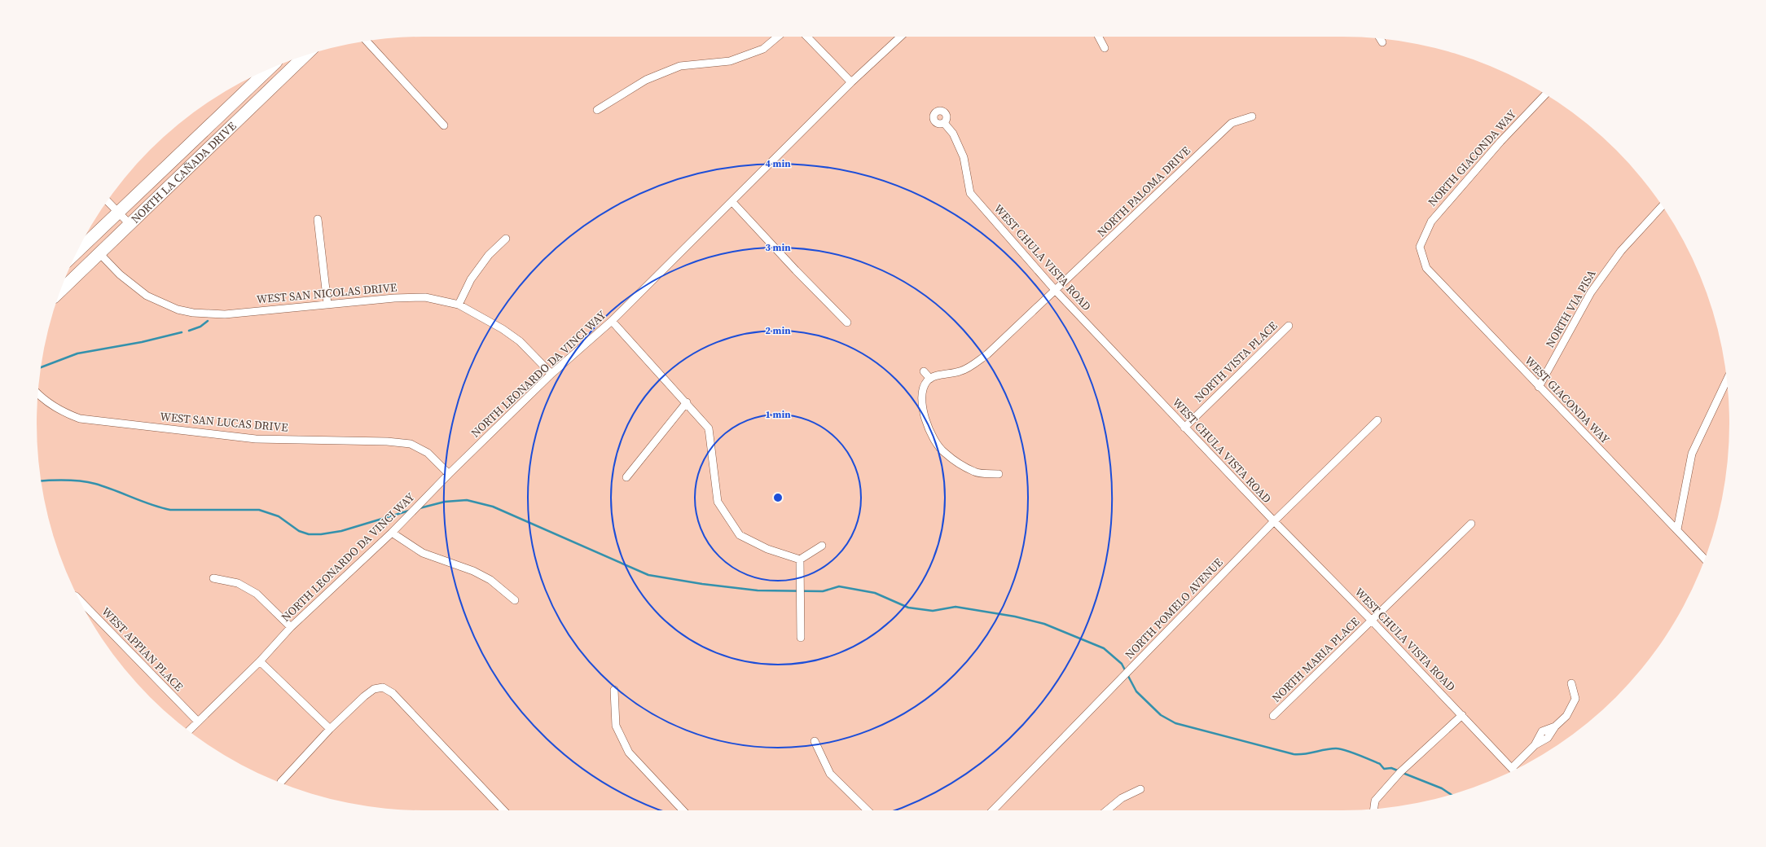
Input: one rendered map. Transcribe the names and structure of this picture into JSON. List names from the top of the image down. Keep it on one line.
{"streets":{"main road":["NORTH LA CAÑADA DRIVE"],"street":["NORTH GIACONDA WAY","NORTH PALOMA DRIVE","WEST CHULA VISTA ROAD","WEST SAN NICOLAS DRIVE","NORTH VIA PISA","NORTH VISTA PLACE","NORTH LEONARDO DA VINCI WAY","WEST GIACONDA WAY","WEST SAN LUCAS DRIVE","NORTH POMELO AVENUE","WEST APPIAN PLACE","NORTH MARIA PLACE"]},"crossings":[["NORTH GIACONDA WAY","WEST GIACONDA WAY"],["NORTH LA CAÑADA DRIVE","WEST SAN NICOLAS DRIVE"],["NORTH PALOMA DRIVE","WEST CHULA VISTA ROAD"],["WEST CHULA VISTA ROAD","NORTH VISTA PLACE"],["WEST CHULA VISTA ROAD","NORTH POMELO AVENUE"],["WEST CHULA VISTA ROAD","NORTH MARIA PLACE"],["WEST SAN NICOLAS DRIVE","NORTH LEONARDO DA VINCI WAY"],["NORTH VIA PISA","WEST GIACONDA WAY"],["NORTH LEONARDO DA VINCI WAY","WEST SAN LUCAS DRIVE"],["NORTH LEONARDO DA VINCI WAY","WEST APPIAN PLACE"]],"rings":["4 min","3 min","2 min","1 min"]}
